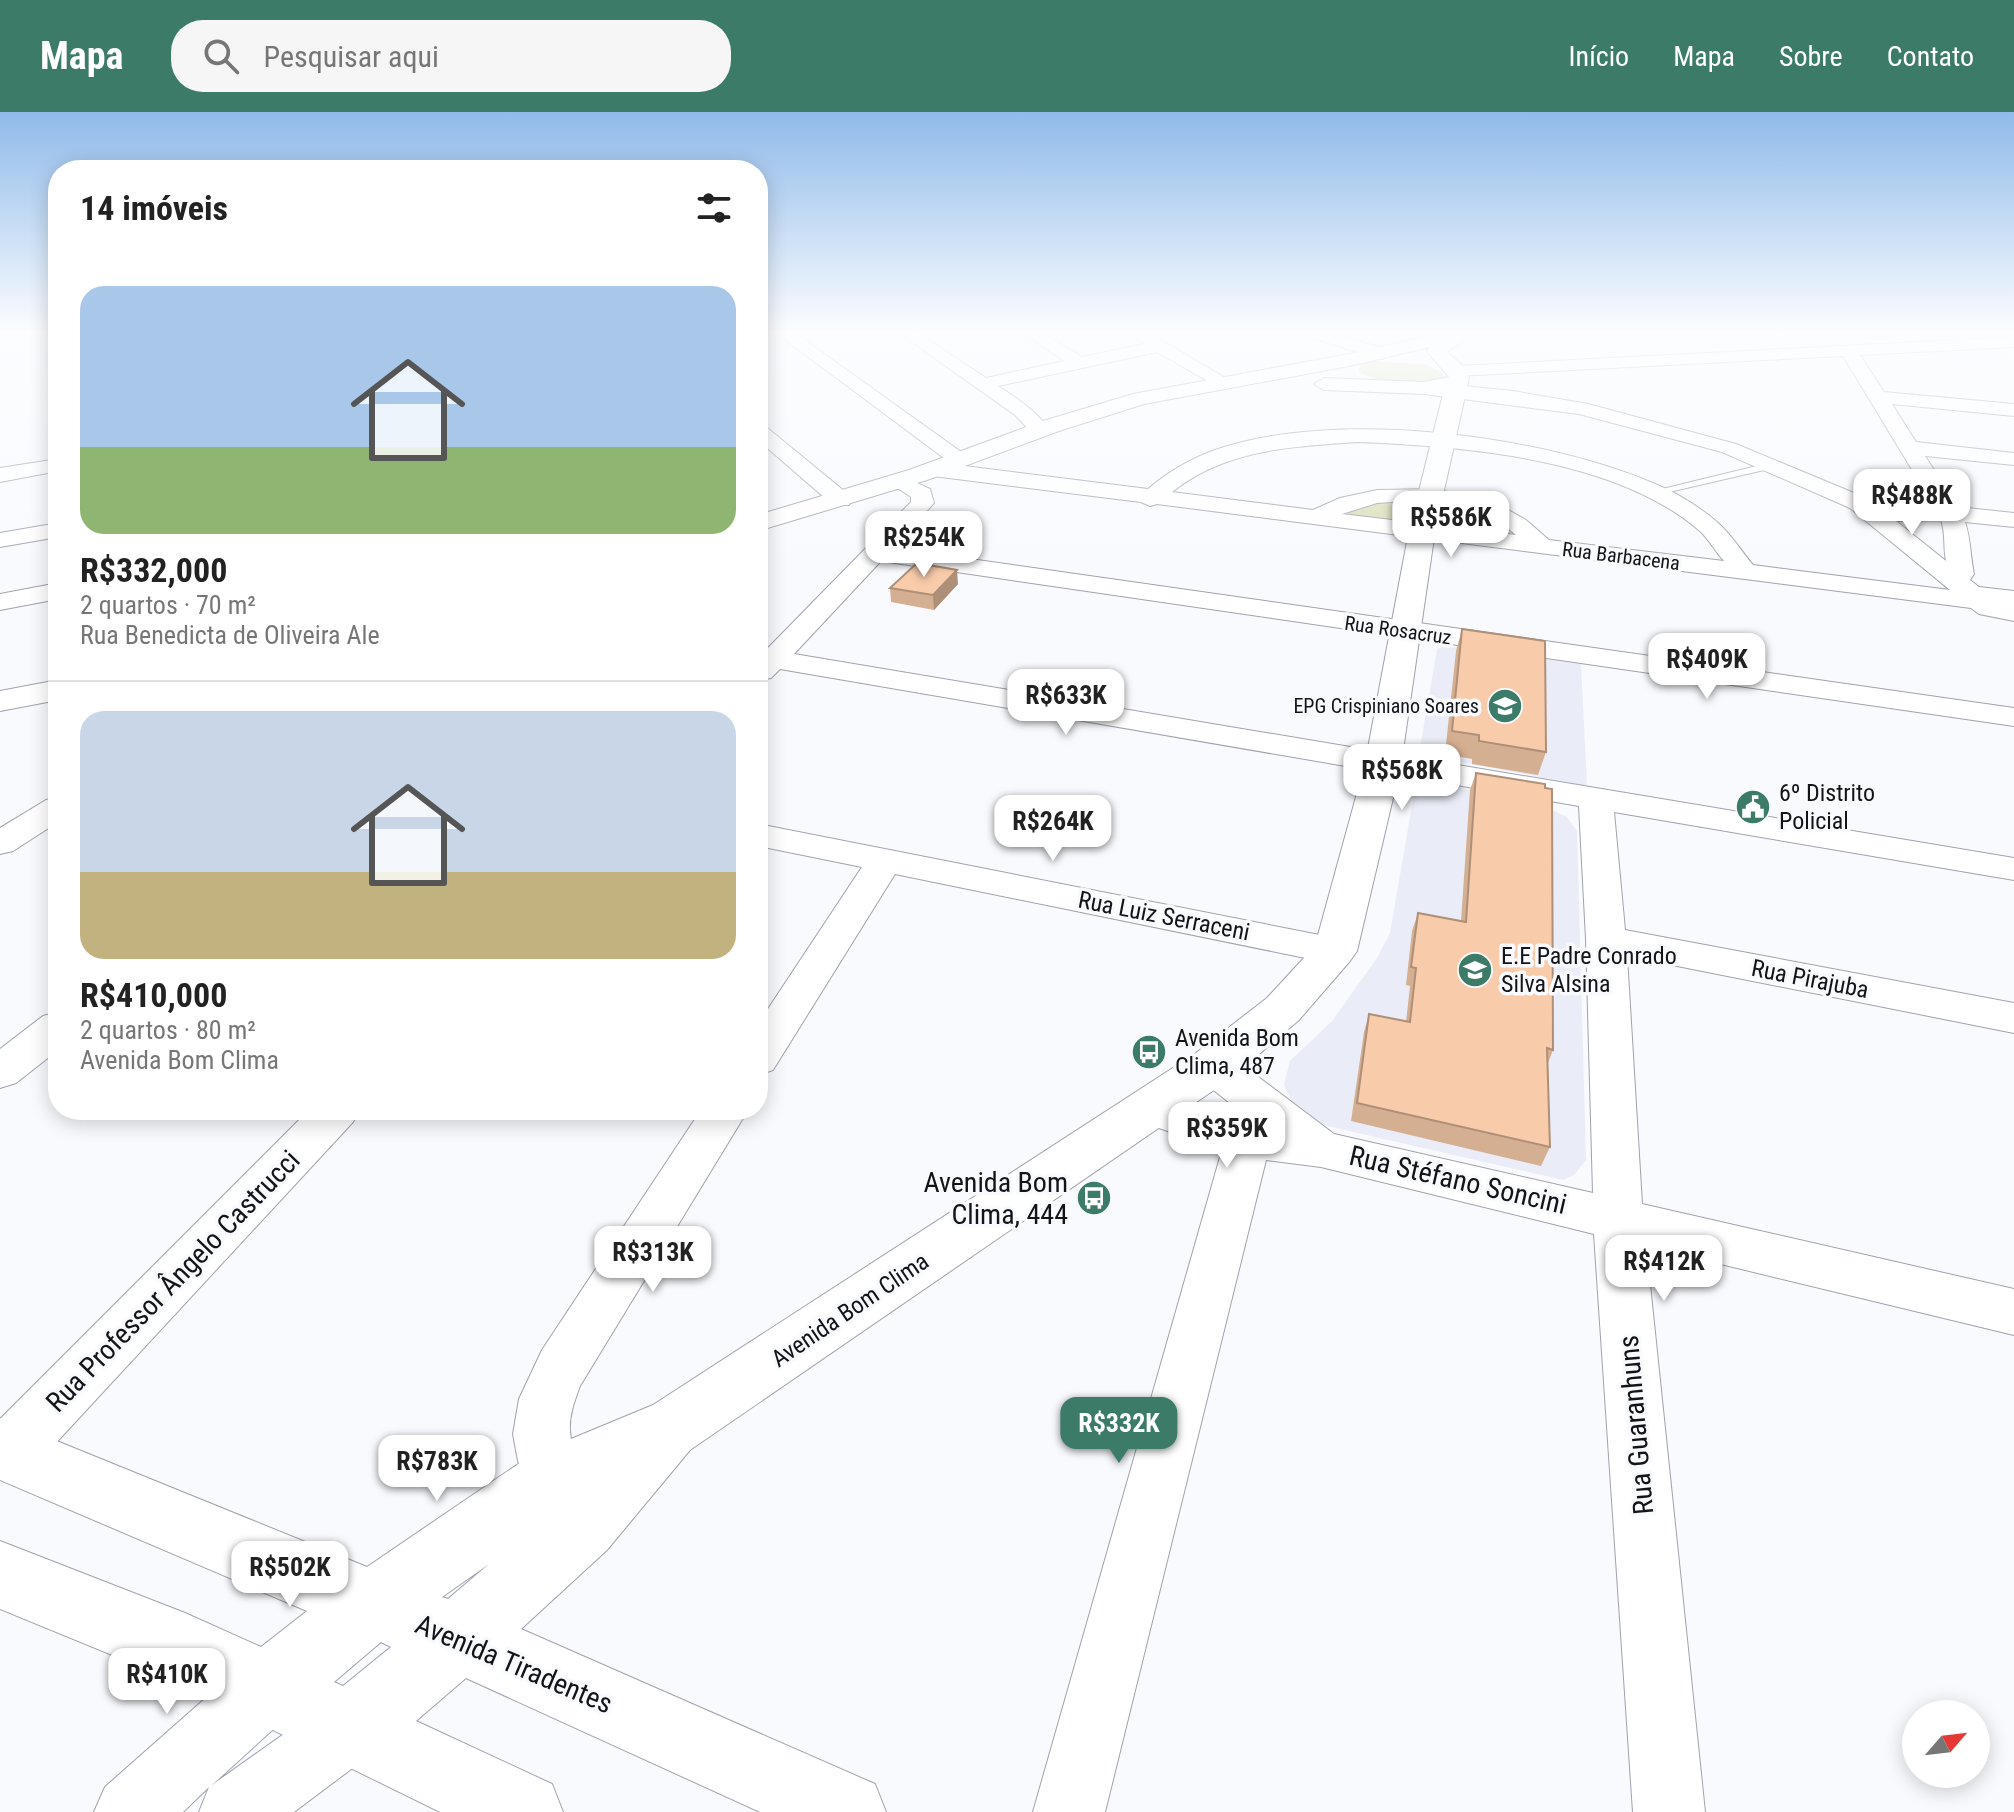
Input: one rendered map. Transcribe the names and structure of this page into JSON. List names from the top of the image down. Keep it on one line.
{"streets":{"main road":["Avenida Bom Clima","Avenida Tiradentes"],"street":["Rua Barbacena","Rua Rosacruz","Rua Luiz Serraceni","Rua Pirajuba","Rua Stéfano Soncini","Rua Professor Ângelo Castrucci","Rua Guaranhuns"]},"crossings":[["Rua Barbacena","Avenida Bom Clima"],["Rua Rosacruz","Avenida Bom Clima"],["Rua Luiz Serraceni","Avenida Bom Clima"],["Rua Pirajuba","Rua Guaranhuns"],["Rua Stéfano Soncini","Avenida Bom Clima"],["Rua Stéfano Soncini","Rua Guaranhuns"],["Rua Professor Ângelo Castrucci","Avenida Tiradentes"],["Avenida Bom Clima","Avenida Tiradentes"]],"places":{"school or university":["EPG Crispiniano Soares","E.E Padre Conrado Silva Alsina"],"public building":["6º Distrito Policial"],"bus stop":["Avenida Bom Clima, 487","Avenida Bom Clima, 444"]},"north":"top right","page":{"header":"Mapa","search":"Pesquisar aqui","nav":["Início","Mapa","Sobre","Contato"],"heading":"14 imóveis","list":[{"name":"R$332,000","note":"2 quartos · 70 m² · Rua Benedicta de Oliveira Ale"},{"name":"R$410,000","note":"2 quartos · 80 m² · Avenida Bom Clima"}],"price":["R$488K","R$586K","R$254K","R$409K","R$633K","R$568K","R$264K","R$359K","R$313K","R$412K","R$332K","R$783K","R$502K","R$410K"]}}
